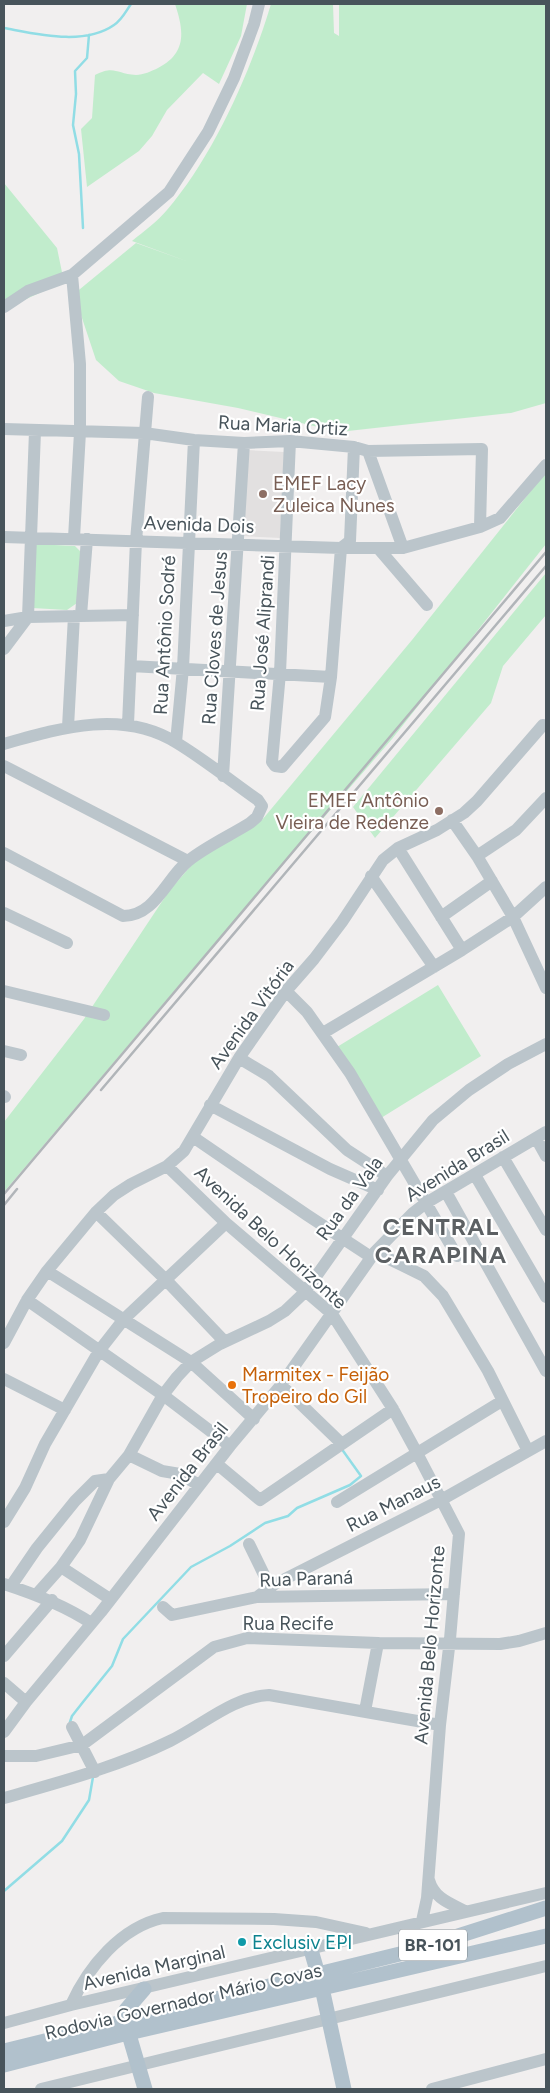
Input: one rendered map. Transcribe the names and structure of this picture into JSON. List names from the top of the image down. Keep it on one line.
{"streets":{"main road":["BR-101","Rodovia Governador Mário Covas"],"street":["Rua Maria Ortiz","Avenida Dois","Rua José Aliprandi","Rua Antônio Sodré","Rua Cloves de Jesus","Avenida Vitória","Avenida Brasil","Rua da Vala","Avenida Belo Horizonte","Rua Manaus","Rua Paraná","Rua Recife","Avenida Marginal"]},"crossings":[["Rua Maria Ortiz","Avenida Dois"],["Rua Maria Ortiz","Rua José Aliprandi"],["Rua Maria Ortiz","Rua Antônio Sodré"],["Rua Maria Ortiz","Rua Cloves de Jesus"],["Avenida Dois","Rua José Aliprandi"],["Avenida Dois","Rua Antônio Sodré"],["Avenida Dois","Rua Cloves de Jesus"],["Avenida Vitória","Avenida Belo Horizonte"],["Avenida Brasil","Avenida Belo Horizonte"],["Rua da Vala","Avenida Belo Horizonte"],["Avenida Belo Horizonte","Rua Manaus"],["Avenida Belo Horizonte","Rua Paraná"],["Avenida Belo Horizonte","Rua Recife"],["Avenida Belo Horizonte","Avenida Marginal"],["Rua Manaus","Rua Paraná"]],"districts":["CENTRAL CARAPINA"],"places":["EMEF Lacy Zuleica Nunes","EMEF Antônio Vieira de Redenze","Marmitex - Feijão Tropeiro do Gil","Exclusiv EPI"]}
